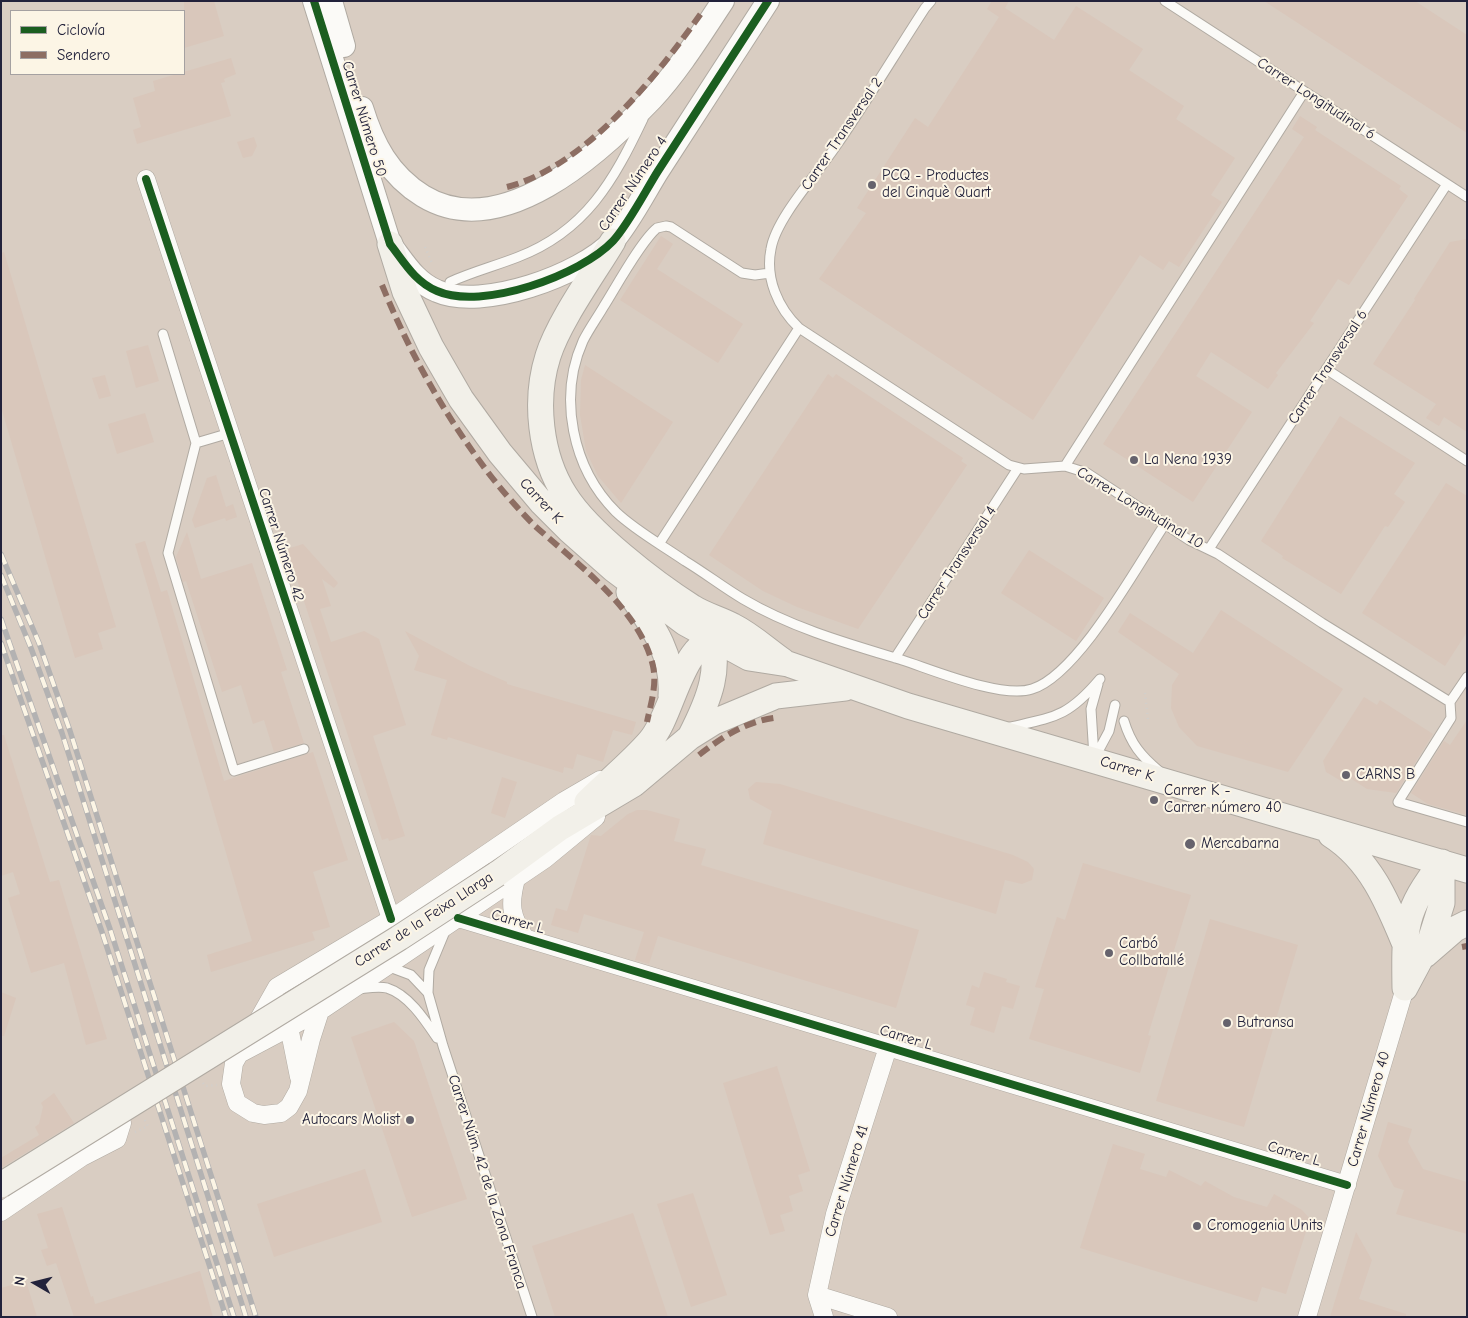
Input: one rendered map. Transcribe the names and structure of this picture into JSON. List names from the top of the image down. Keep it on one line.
{"streets":{"main road":["Carrer K","Carrer de la Feixa Llarga"],"street":["Carrer Número 50","Carrer Número 4","Carrer Número 42","Carrer L","Carrer Número 40","Carrer Número 41"],"lane":["Carrer Longitudinal 6","Carrer Transversal 2","Carrer Transversal 6","Carrer Longitudinal 10","Carrer Transversal 4","Carrer Núm. 42 de la Zona Franca"]},"crossings":[["Carrer Longitudinal 6","Carrer Transversal 6"],["Carrer Número 50","Carrer Número 4"],["Carrer Número 50","Carrer K"],["Carrer Número 4","Carrer K"],["Carrer Transversal 6","Carrer Longitudinal 10"],["Carrer K","Carrer de la Feixa Llarga"],["Carrer Longitudinal 10","Carrer Transversal 4"],["Carrer Número 42","Carrer de la Feixa Llarga"],["Carrer de la Feixa Llarga","Carrer L"],["Carrer de la Feixa Llarga","Carrer Núm. 42 de la Zona Franca"],["Carrer L","Carrer Número 40"],["Carrer L","Carrer Número 41"],["Carrer L","Carrer Núm. 42 de la Zona Franca"]],"places":["PCQ - Productes del Cinquè Quart","La Nena 1939","CARNS B","Carrer K - Carrer número 40","Mercabarna","Carbó Collbatallé","Butransa","Autocars Molist","Cromogenia Units"],"legend":["Ciclovía","Sendero"],"north":"left"}
